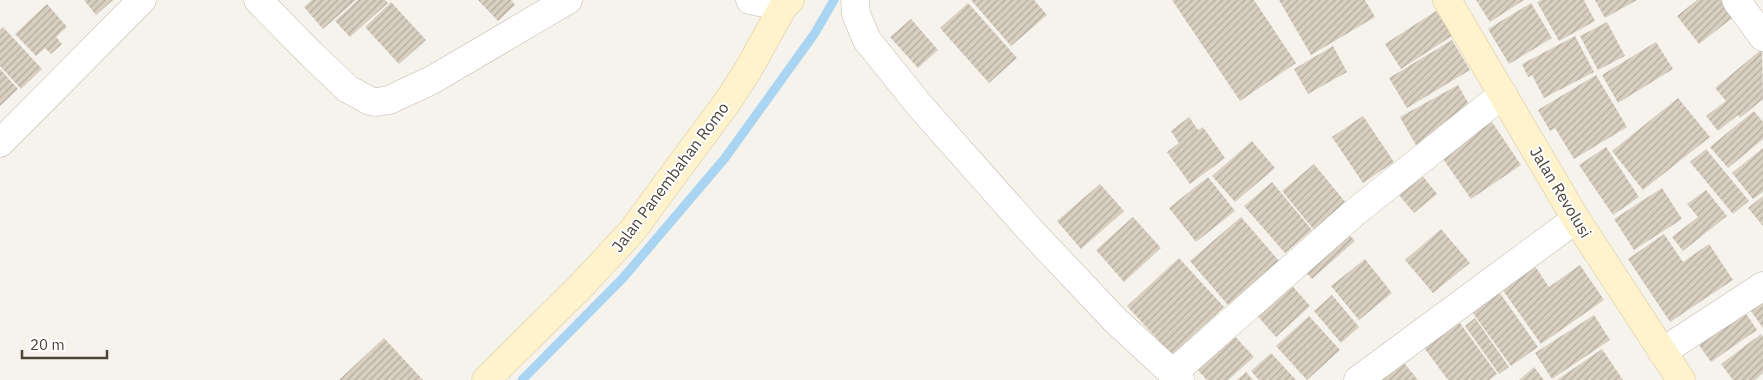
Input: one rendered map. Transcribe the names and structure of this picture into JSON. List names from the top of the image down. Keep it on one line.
{"streets":{"street":["Jalan Panembahan Romo","Jalan Revolusi"]},"scale_bar":"20 m"}
